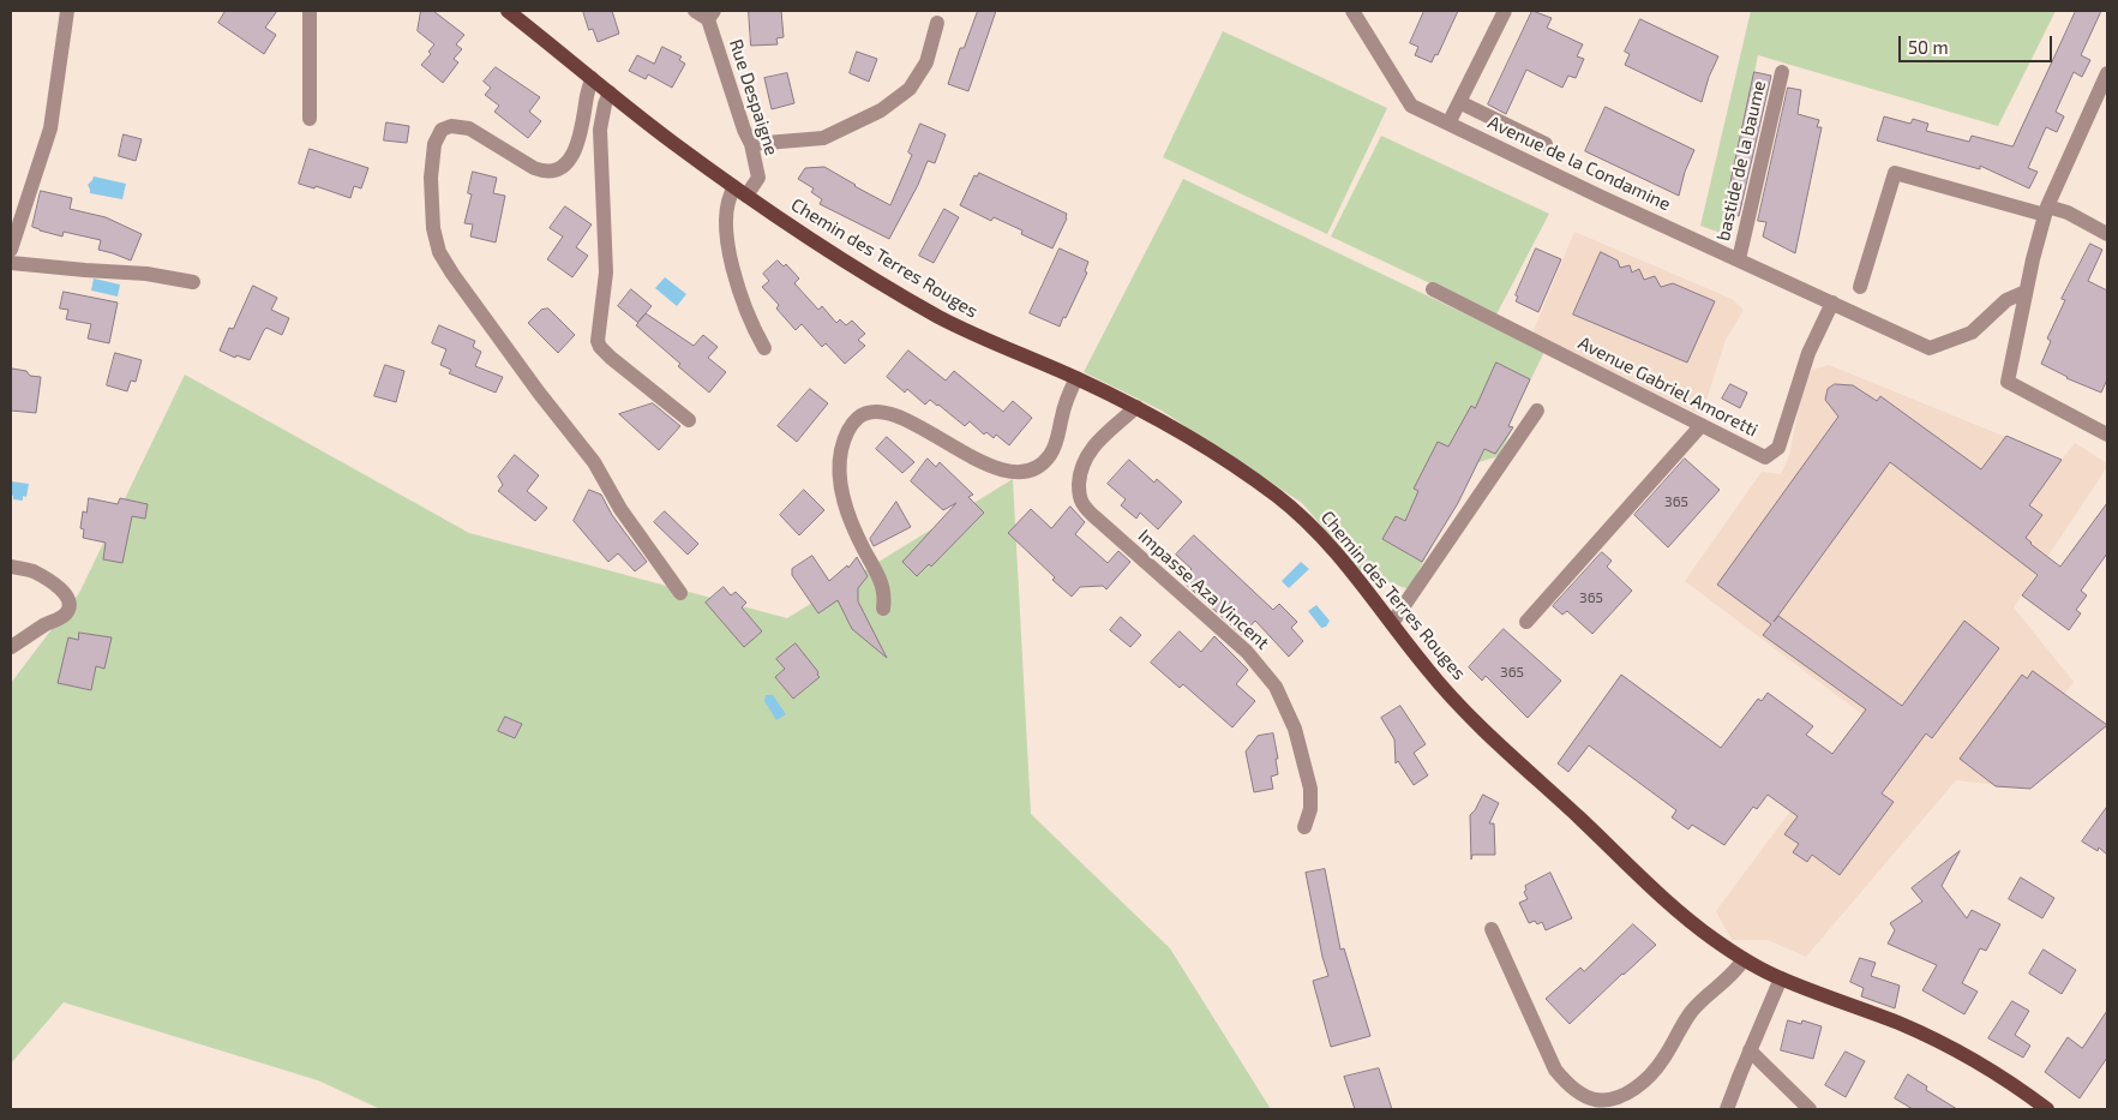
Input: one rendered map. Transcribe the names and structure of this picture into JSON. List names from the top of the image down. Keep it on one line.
{"streets":{"main road":["Chemin des Terres Rouges"],"street":["Rue Despaigne","bastide de la baume","Avenue de la Condamine","Avenue Gabriel Amoretti","Impasse Aza Vincent"]},"crossings":[["Rue Despaigne","Chemin des Terres Rouges"],["bastide de la baume","Avenue de la Condamine"],["Avenue de la Condamine","Avenue Gabriel Amoretti"],["Chemin des Terres Rouges","Impasse Aza Vincent"]],"house_numbers":["365","365","365"],"scale_bar":"50 m"}
